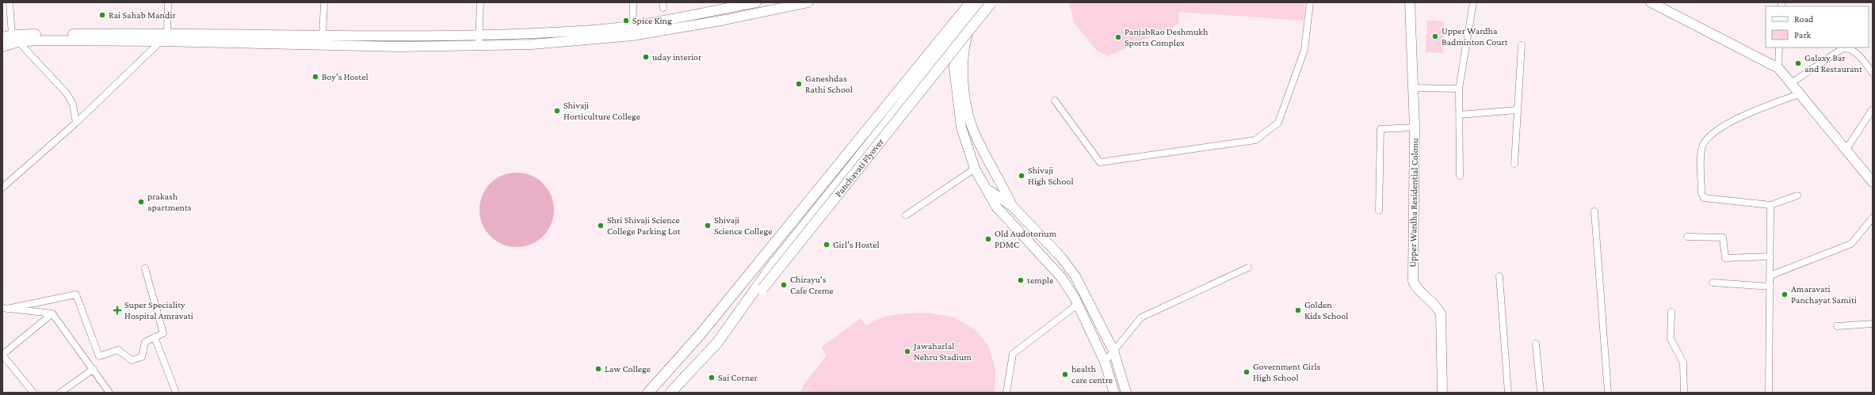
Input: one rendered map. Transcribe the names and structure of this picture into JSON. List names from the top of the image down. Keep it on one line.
{"streets":{"main road":["Panchavati Flyover"],"street":["Upper Wardha Residential Colonu"]},"places":{"other":["Rai Sahab Mandir","Spice King","Upper Wardha Badminton Court","PanjabRao Deshmukh Sports Complex","uday interior","Galaxy Bar and Restaurant","Boy's Hostel","Ganeshdas Rathi School","Shivaji Horticulture College","Shivaji High School","prakash apartments","Shri Shivaji Science College Parking Lot","Shivaji Science College","Old Audotorium PDMC","Girl's Hostel","temple","Chirayu's Cafe Creme","Amaravati Panchayat Samiti","Golden Kids School","Jawaharlal Nehru Stadium","Law College","Government Girls High School","health care centre","Sai Corner"],"health":["Super Speciality Hospital Amravati"]},"legend":["Road","Park"]}
